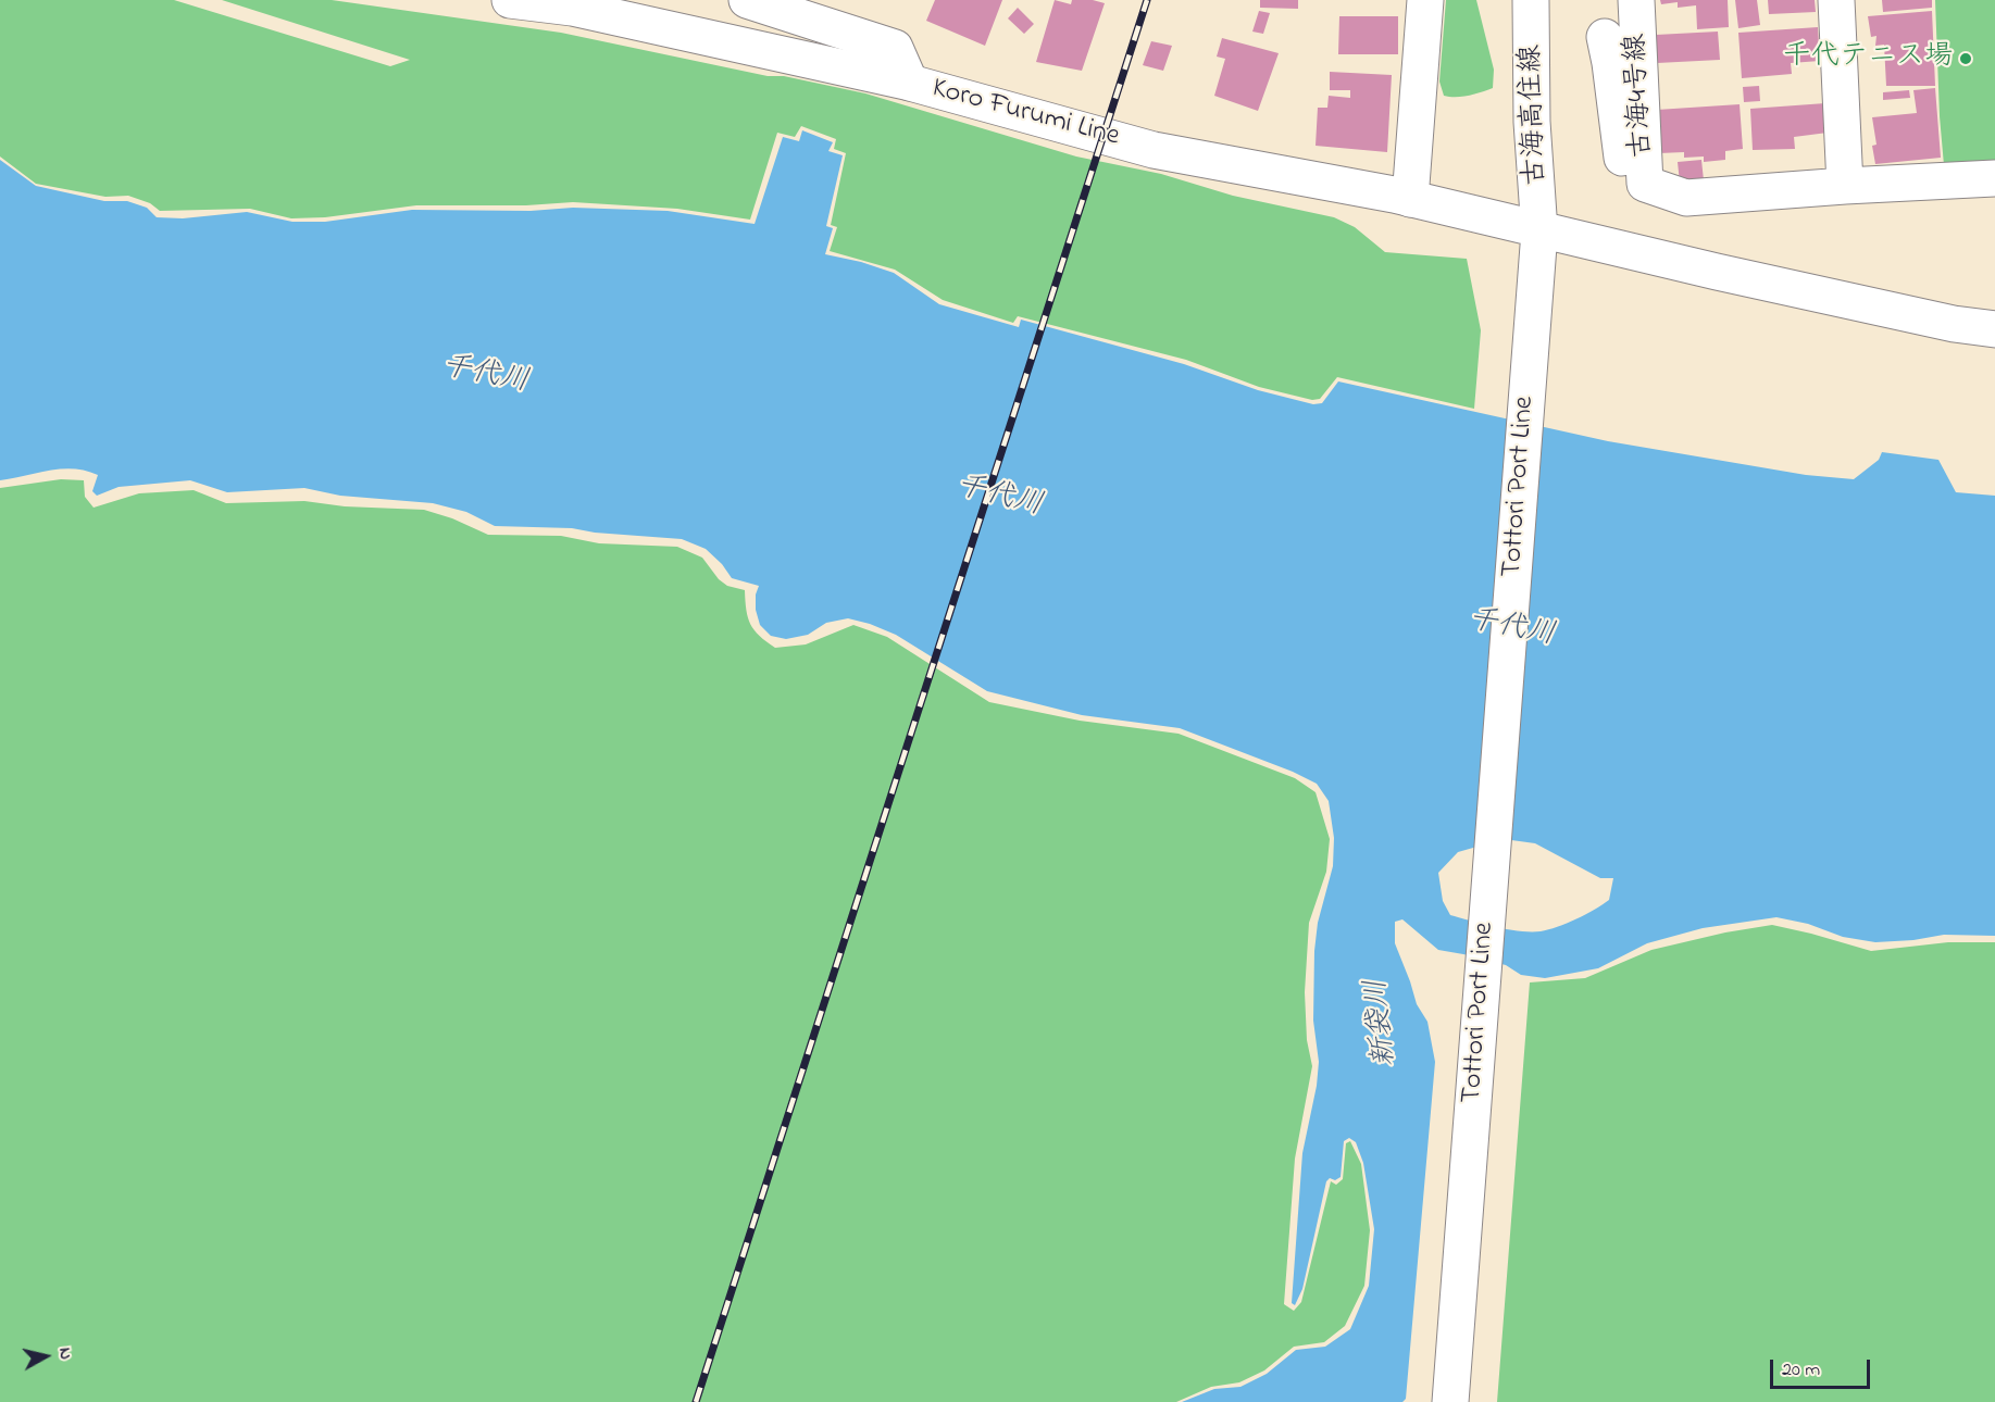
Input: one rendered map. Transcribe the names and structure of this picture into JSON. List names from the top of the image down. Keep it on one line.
{"streets":{"main road":["古海4号線","Koro Furumi Line","古海高住線","Tottori Port Line"]},"crossings":[["Koro Furumi Line","古海高住線"],["Koro Furumi Line","Tottori Port Line"],["古海高住線","Tottori Port Line"]],"water":["千代川","新袋川"],"places":["千代テニス場"],"scale_bar":"20 m","north":"right"}
